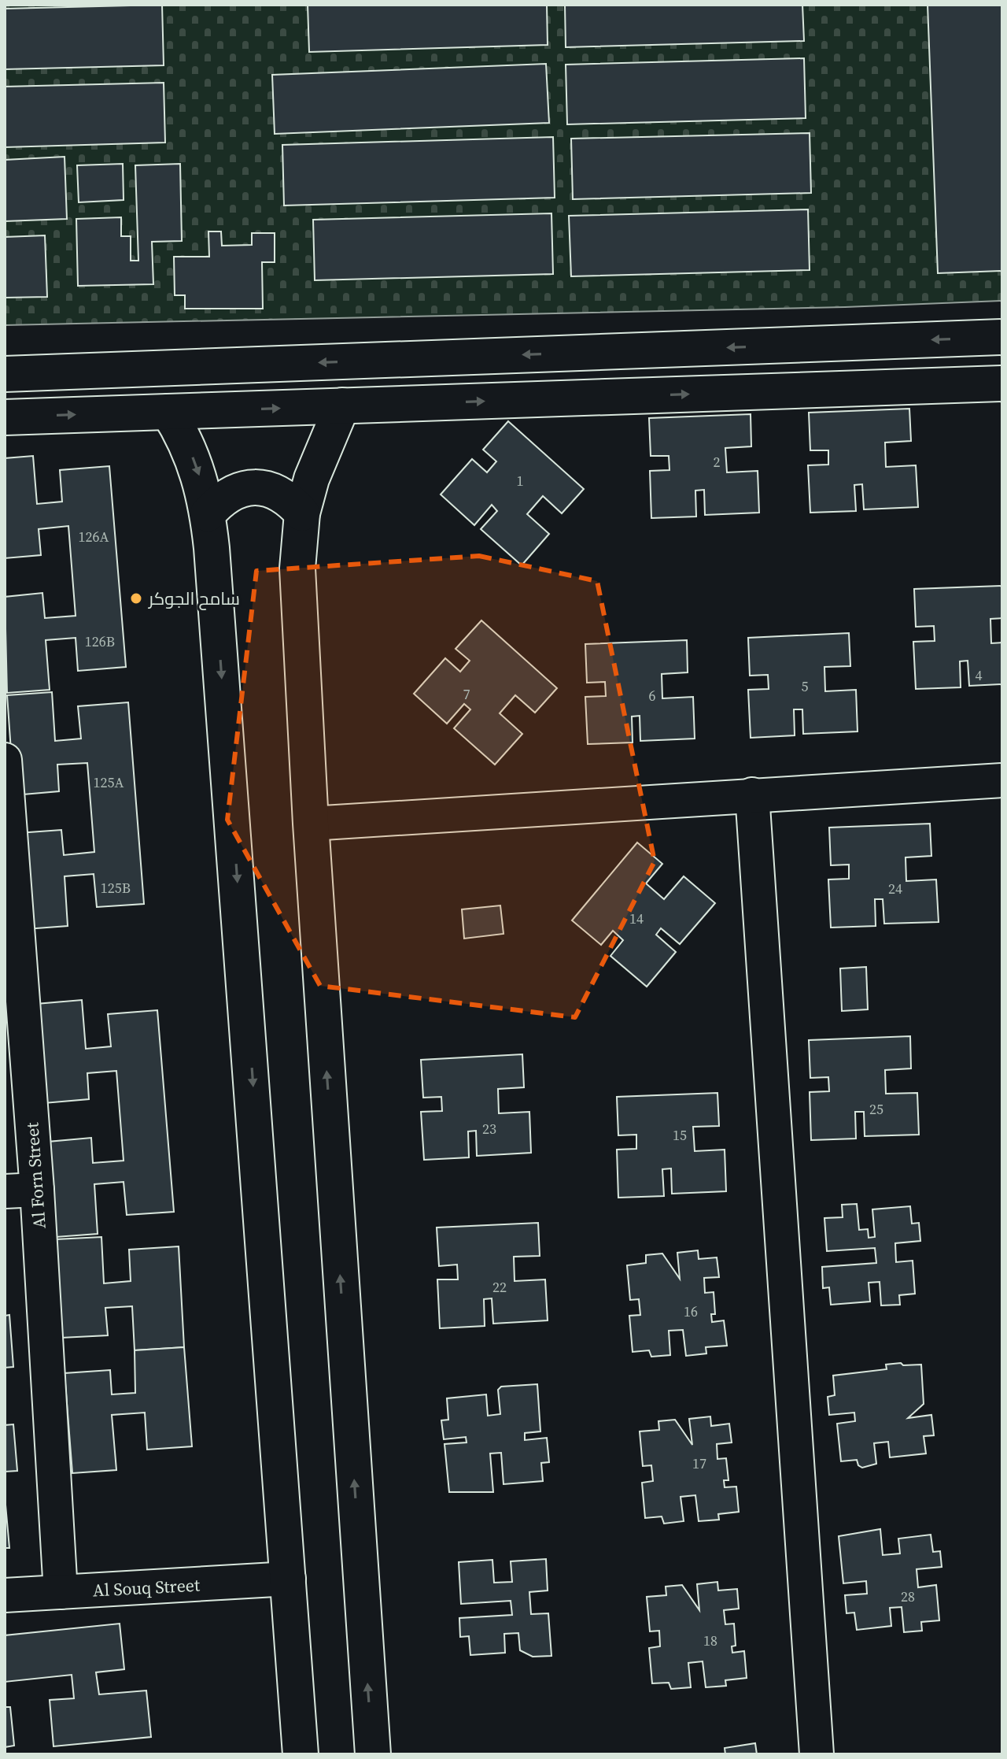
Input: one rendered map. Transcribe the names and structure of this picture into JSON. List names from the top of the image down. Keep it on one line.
{"streets":{"street":["Al Forn Street","Al Souq Street"]},"crossings":[["Al Forn Street","Al Souq Street"]],"places":["سامح الجوكر"],"house_numbers":["2","1","126A","126B","4","5","7","6","125A","125B","24","14","25","23","15","22","16","17","28","18"]}
